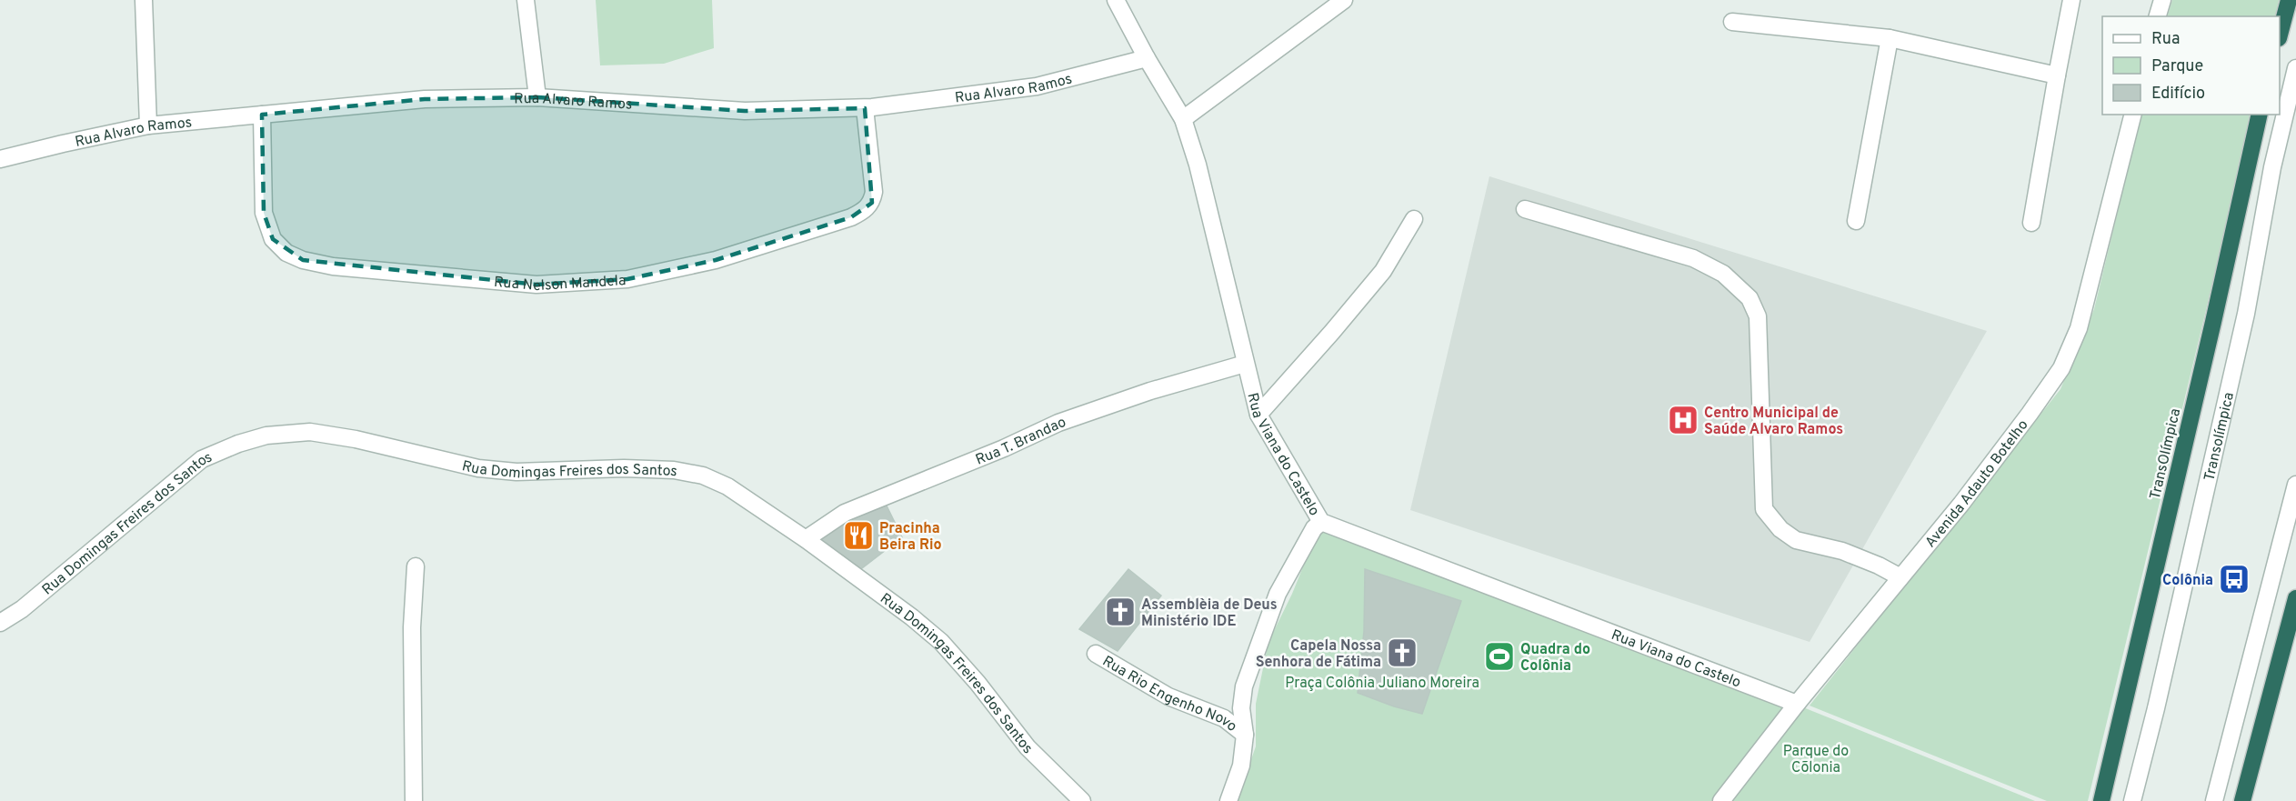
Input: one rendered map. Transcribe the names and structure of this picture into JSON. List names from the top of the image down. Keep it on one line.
{"streets":{"highway":["TransOlímpica"],"street":["Rua Alvaro Ramos","Rua Nelson Mandela","Transolímpica","Rua T. Brandao","Rua Viana do Castelo","Rua Domingas Freires dos Santos","Avenida Adauto Botelho","Rua Rio Engenho Novo"]},"crossings":[["Rua Alvaro Ramos","Rua Nelson Mandela"],["Rua Alvaro Ramos","Rua Viana do Castelo"],["Rua T. Brandao","Rua Viana do Castelo"],["Rua T. Brandao","Rua Domingas Freires dos Santos"],["Rua Viana do Castelo","Avenida Adauto Botelho"],["Rua Viana do Castelo","Rua Rio Engenho Novo"]],"parks":["Praça Colônia Juliano Moreira","Parque do Cõlonia"],"places":{"hospital":["Centro Municipal de Saúde Alvaro Ramos"],"restaurant":["Pracinha Beira Rio"],"bus stop":["Colônia"],"church":["Assemblèia de Deus Ministério IDE","Capela Nossa Senhora de Fátima"],"sports":["Quadra do Colônia"]},"legend":["Rua","Parque","Edifício"]}
